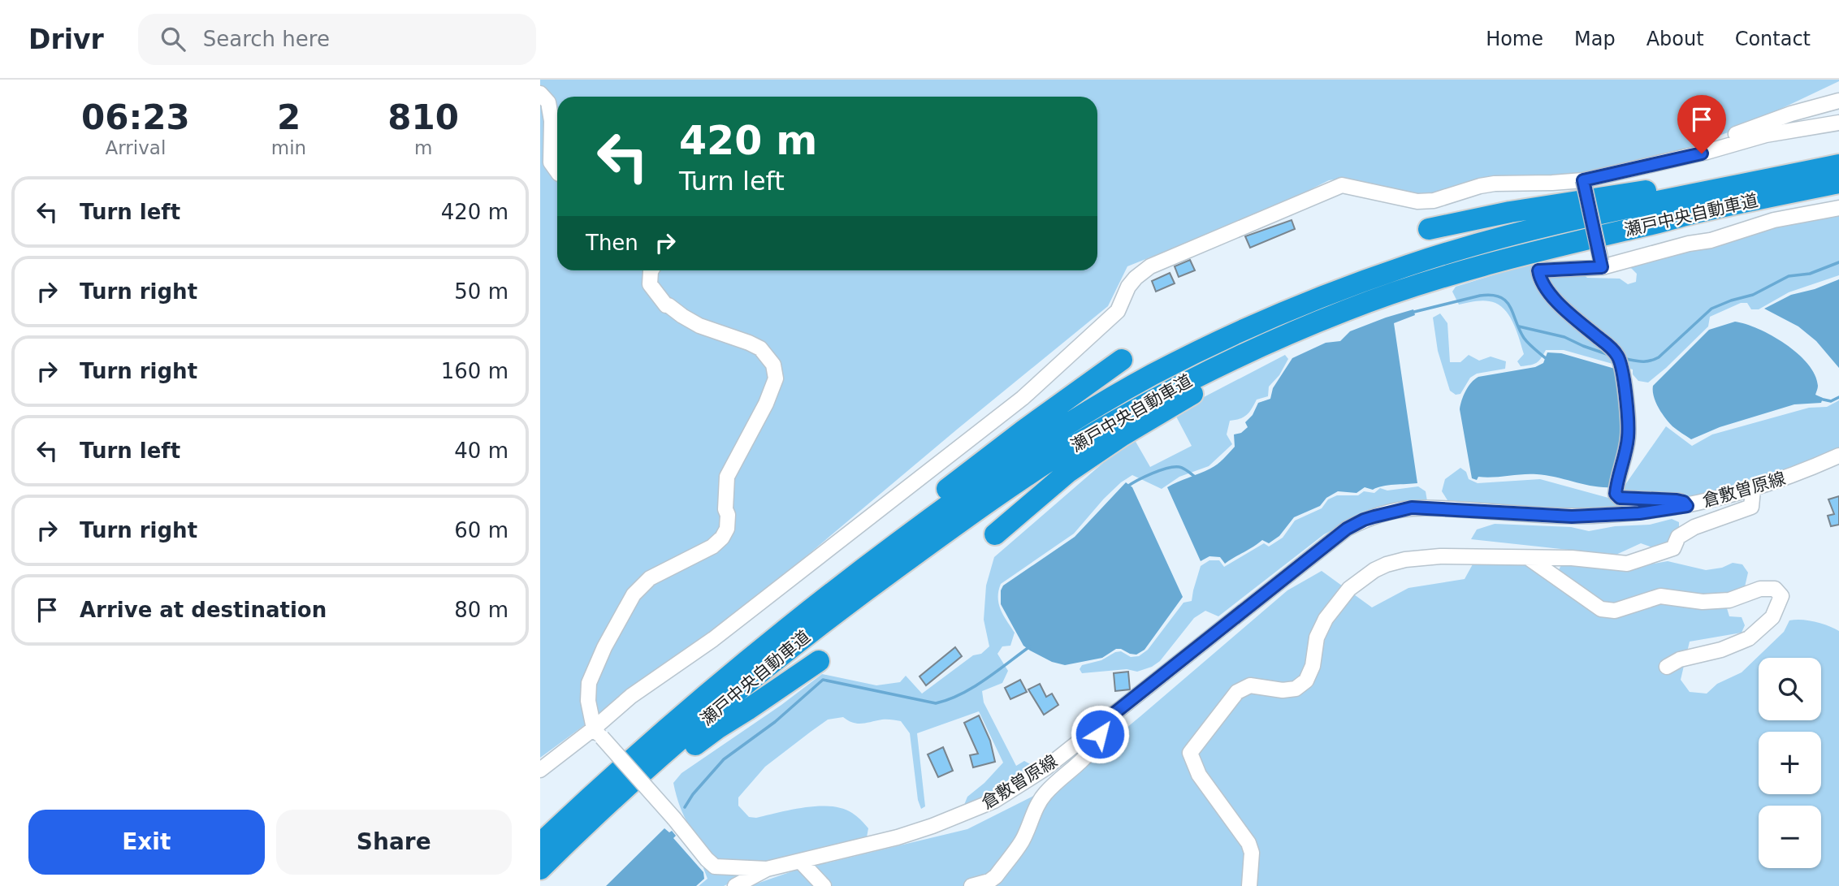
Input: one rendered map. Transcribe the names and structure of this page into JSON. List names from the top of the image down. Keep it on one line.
{"streets":{"highway":["瀬戸中央自動車道"],"street":["倉敷曽原線"]},"page":{"header":"Drivr","search":"Search here","nav":["Home","Map","About","Contact"],"eta":["06:23","Arrival","2","min","810","m"],"turn":["420 m","Turn left"],"list":[{"name":"Turn left","value":"420 m"},{"name":"Turn right","value":"50 m"},{"name":"Turn right","value":"160 m"},{"name":"Turn left","value":"40 m"},{"name":"Turn right","value":"60 m"},{"name":"Arrive at destination","value":"80 m"}],"then":"Then","map_buttons":["+","−"],"buttons":["Exit","Share"]}}
